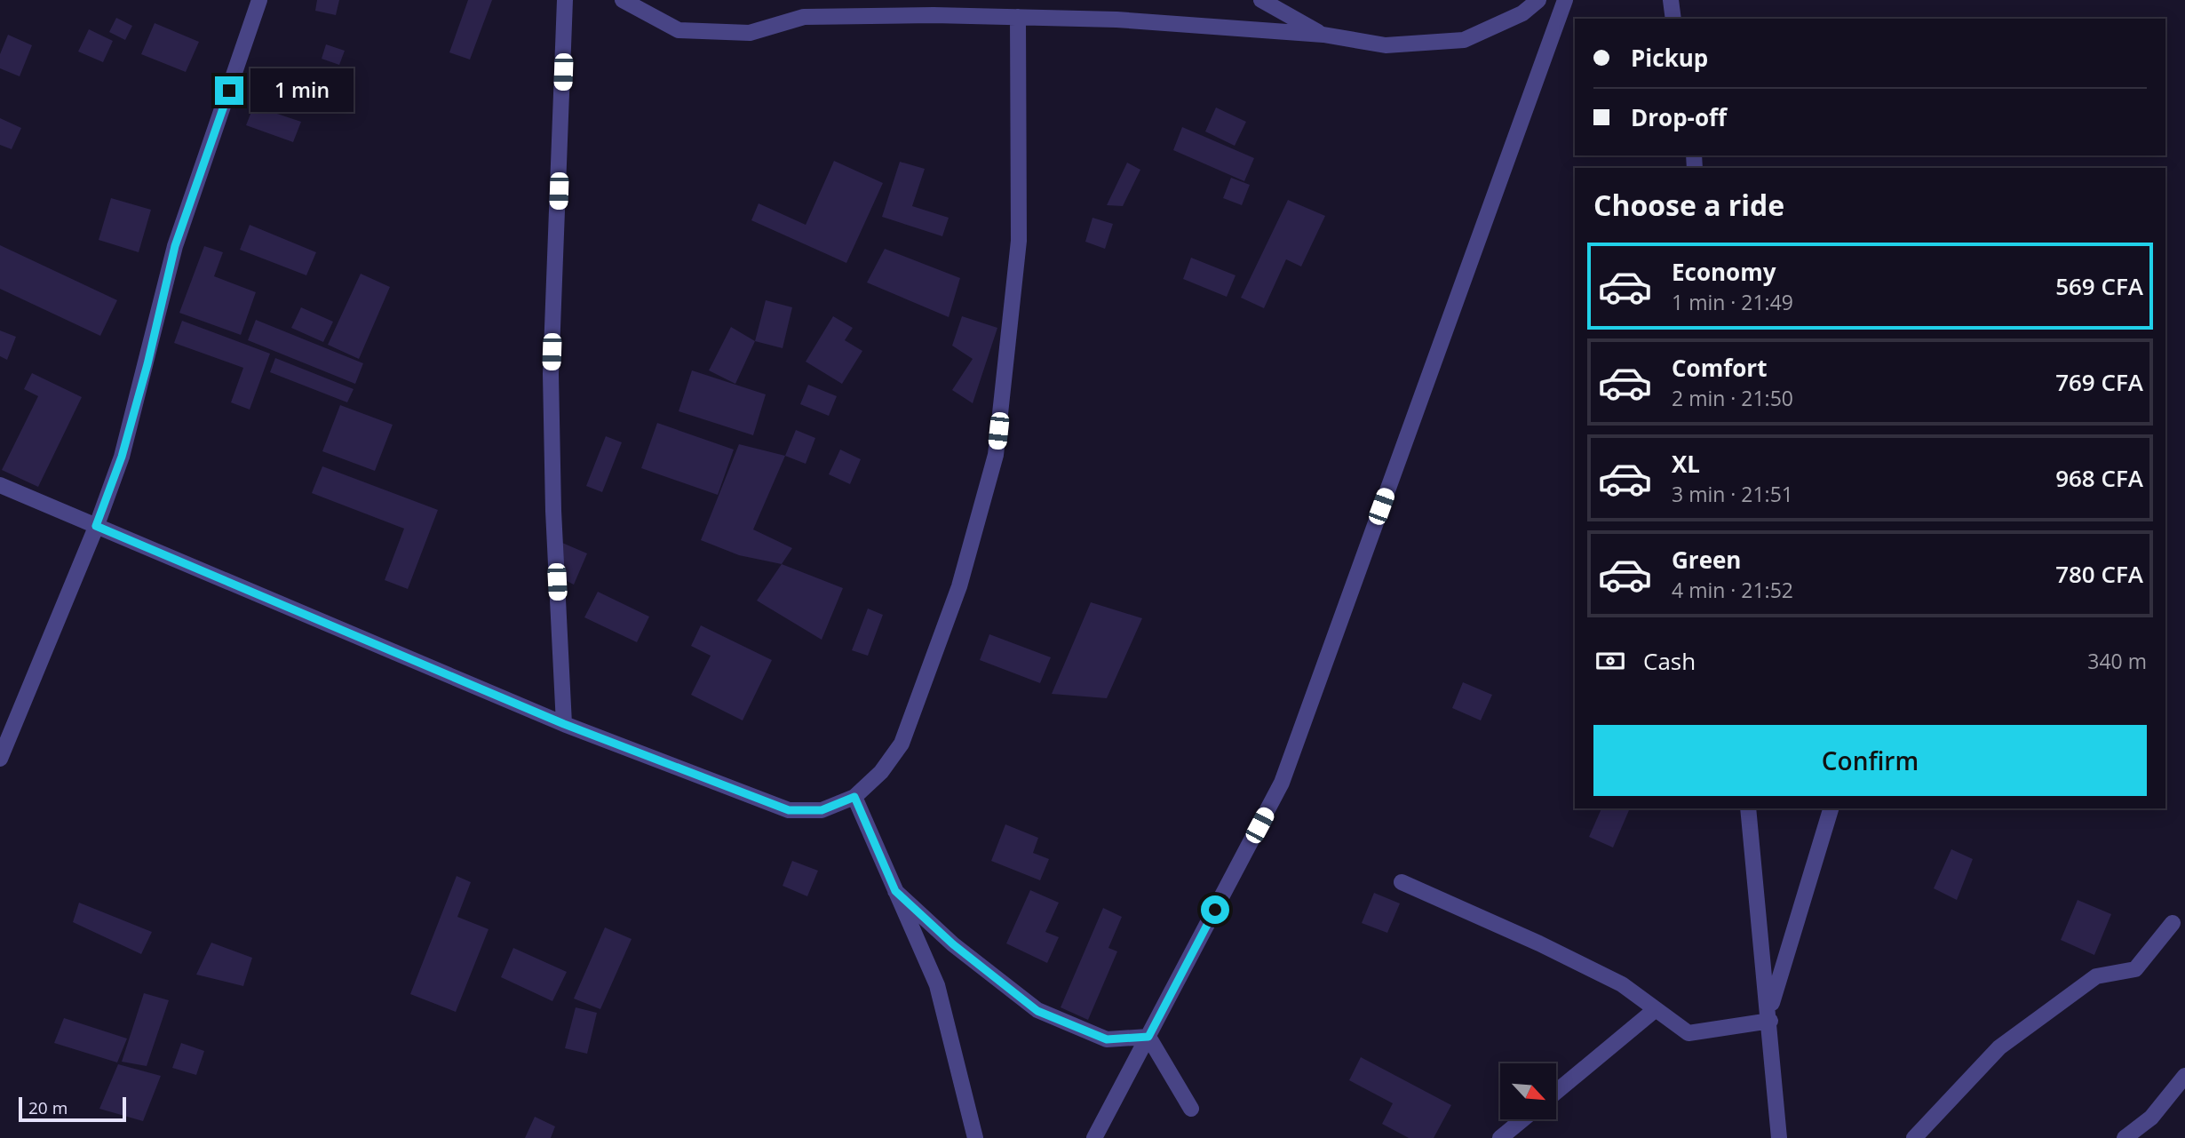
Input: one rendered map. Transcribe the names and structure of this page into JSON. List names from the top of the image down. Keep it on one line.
{"scale_bar":"20 m","north":"bottom right","page":{"banner":["Pickup","Drop-off"],"bubble":"1 min","heading":"Choose a ride","list":[{"name":"Economy","note":"1 min · 21:49","value":"569 CFA"},{"name":"Comfort","note":"2 min · 21:50","value":"769 CFA"},{"name":"XL","note":"3 min · 21:51","value":"968 CFA"},{"name":"Green","note":"4 min · 21:52","value":"780 CFA"}],"pay":["Cash","340 m"],"buttons":"Confirm","scale":"20 m"}}
